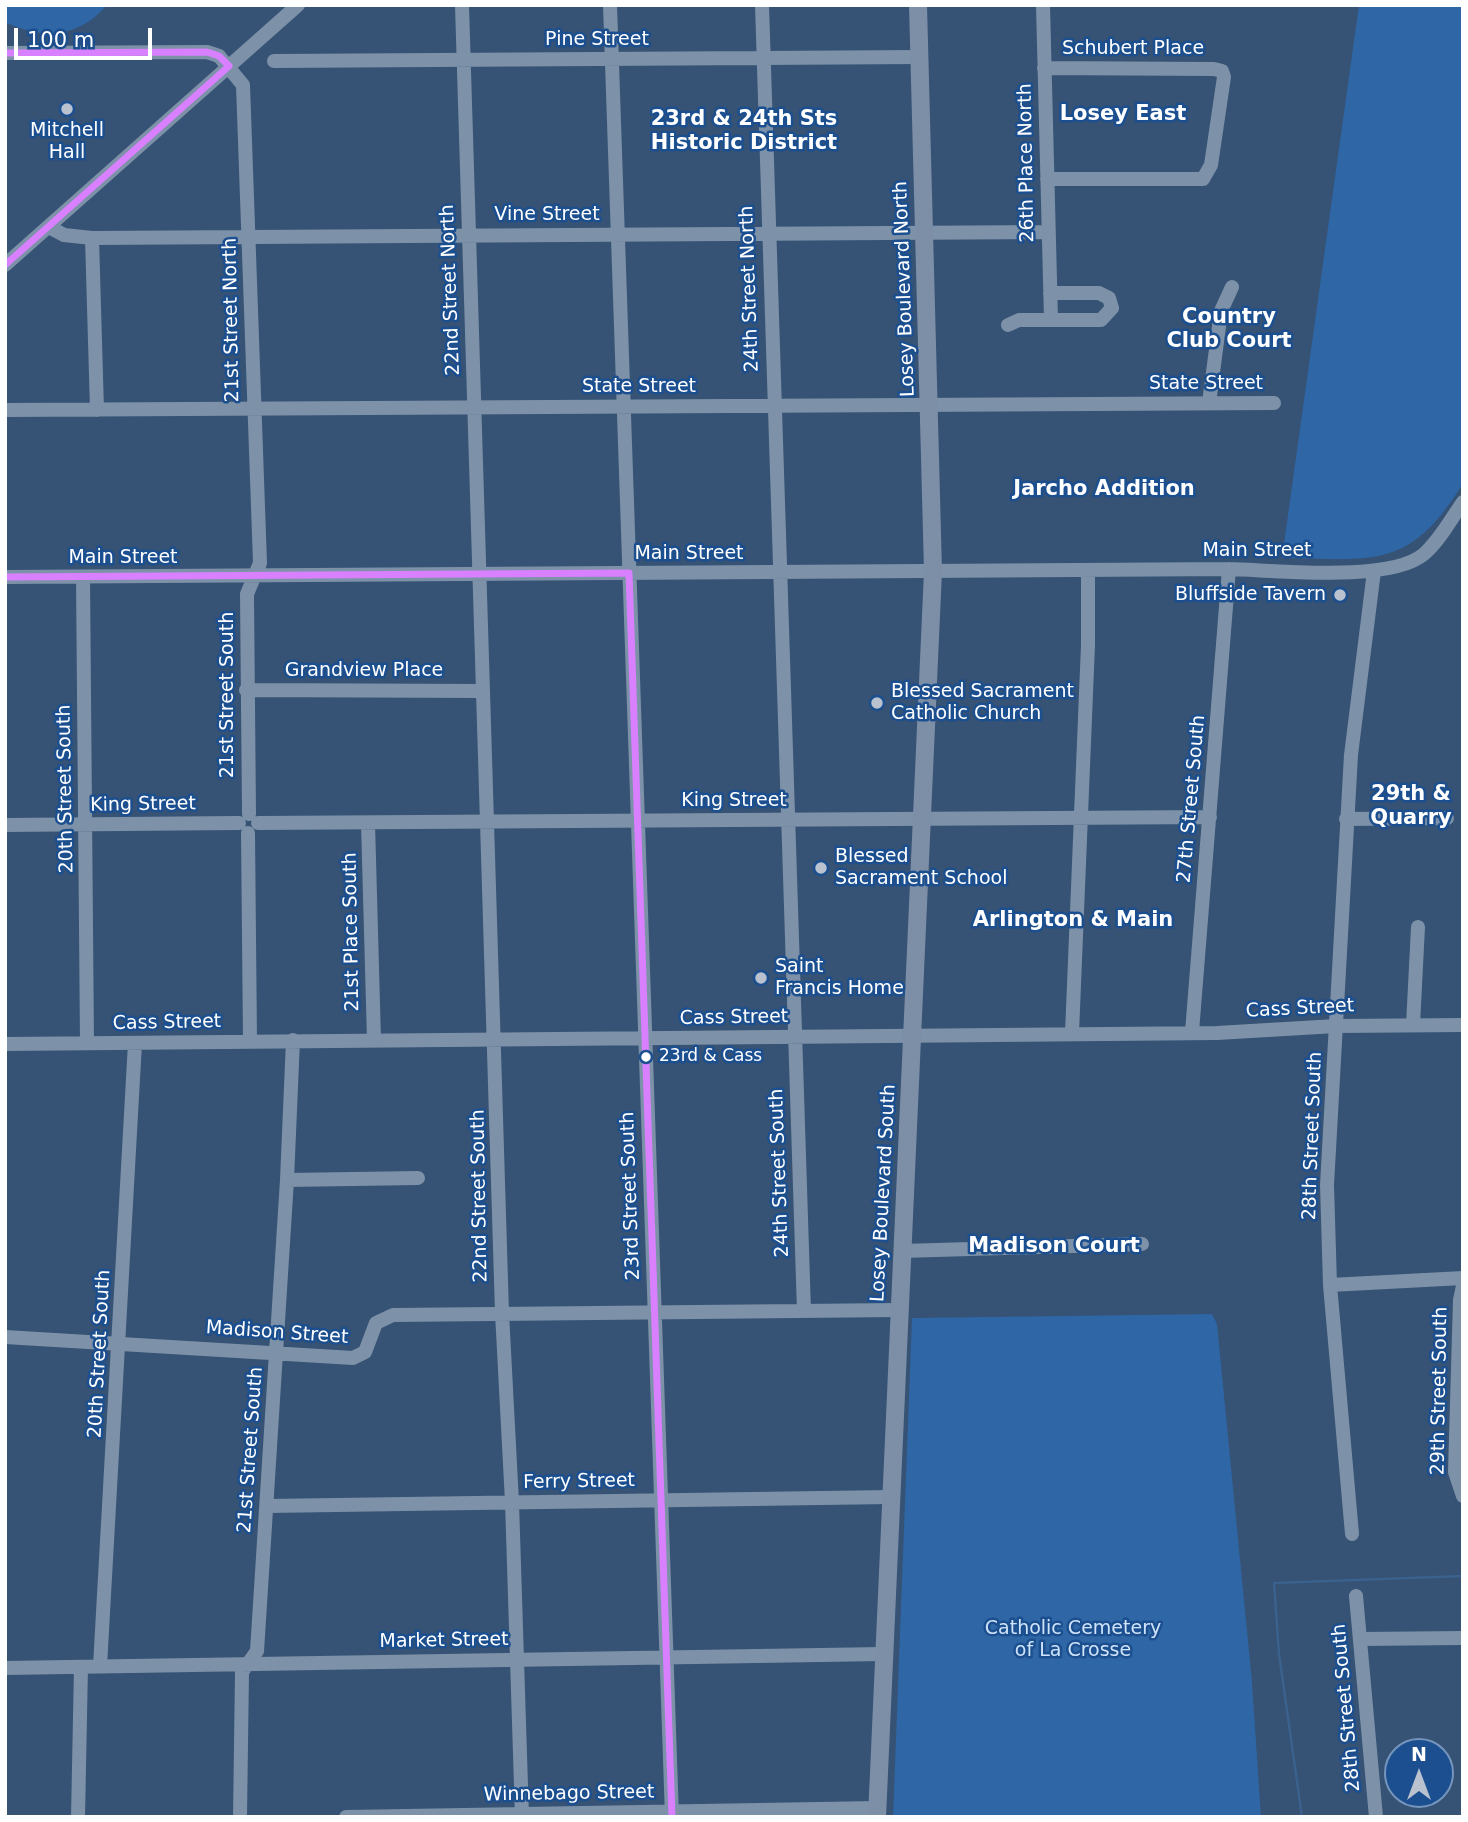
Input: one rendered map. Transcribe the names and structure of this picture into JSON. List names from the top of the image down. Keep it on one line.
{"streets":{"main road":["Losey Boulevard North","Losey Boulevard South"],"street":["Pine Street","Schubert Place","26th Place North","Vine Street","24th Street North","22nd Street North","21st Street North","State Street","Main Street","Grandview Place","21st Street South","20th Street South","27th Street South","King Street","21st Place South","Cass Street","28th Street South","24th Street South","22nd Street South","23rd Street South","Madison Street","29th Street South","Ferry Street","Market Street","Winnebago Street"]},"crossings":[["Pine Street","24th Street North"],["Pine Street","Losey Boulevard North"],["Pine Street","22nd Street North"],["Pine Street","23rd Street South"],["Schubert Place","26th Place North"],["26th Place North","Vine Street"],["Vine Street","24th Street North"],["Vine Street","Losey Boulevard North"],["Vine Street","22nd Street North"],["Vine Street","21st Street North"],["Vine Street","23rd Street South"],["24th Street North","State Street"],["24th Street North","Main Street"],["24th Street North","24th Street South"],["Losey Boulevard North","State Street"],["Losey Boulevard North","Main Street"],["Losey Boulevard North","Losey Boulevard South"],["22nd Street North","State Street"],["22nd Street North","Main Street"],["22nd Street North","22nd Street South"],["21st Street North","State Street"],["21st Street North","Main Street"],["21st Street North","21st Street South"],["State Street","23rd Street South"],["Main Street","21st Street South"],["Main Street","20th Street South"],["Main Street","27th Street South"],["Main Street","28th Street South"],["Main Street","24th Street South"],["Main Street","Losey Boulevard South"],["Main Street","22nd Street South"],["Main Street","23rd Street South"],["Grandview Place","21st Street South"],["Grandview Place","22nd Street South"],["21st Street South","King Street"],["21st Street South","Cass Street"],["21st Street South","Madison Street"],["21st Street South","Ferry Street"],["21st Street South","Market Street"],["20th Street South","King Street"],["20th Street South","Cass Street"],["20th Street South","Madison Street"],["20th Street South","Market Street"],["27th Street South","King Street"],["27th Street South","Cass Street"],["King Street","21st Place South"],["King Street","24th Street South"],["King Street","Losey Boulevard South"],["King Street","22nd Street South"],["King Street","23rd Street South"],["21st Place South","Cass Street"],["Cass Street","28th Street South"],["Cass Street","24th Street South"],["Cass Street","Losey Boulevard South"],["Cass Street","22nd Street South"],["Cass Street","23rd Street South"],["24th Street South","Madison Street"],["Losey Boulevard South","Madison Street"],["Losey Boulevard South","Ferry Street"],["Losey Boulevard South","Market Street"],["Losey Boulevard South","Winnebago Street"],["22nd Street South","Madison Street"],["22nd Street South","Ferry Street"],["22nd Street South","Market Street"],["22nd Street South","Winnebago Street"],["23rd Street South","Madison Street"],["23rd Street South","Ferry Street"],["23rd Street South","Market Street"],["23rd Street South","Winnebago Street"]],"districts":["Losey East","23rd & 24th Sts Historic District","Country Club Court","Jarcho Addition","29th & Quarry","Arlington & Main","Madison Court"],"parks":["Catholic Cemetery of La Crosse"],"places":["Mitchell Hall","Bluffside Tavern","Blessed Sacrament Catholic Church","Blessed Sacrament School","Saint Francis Home","23rd & Cass"],"scale_bar":"100 m","north":"top"}
